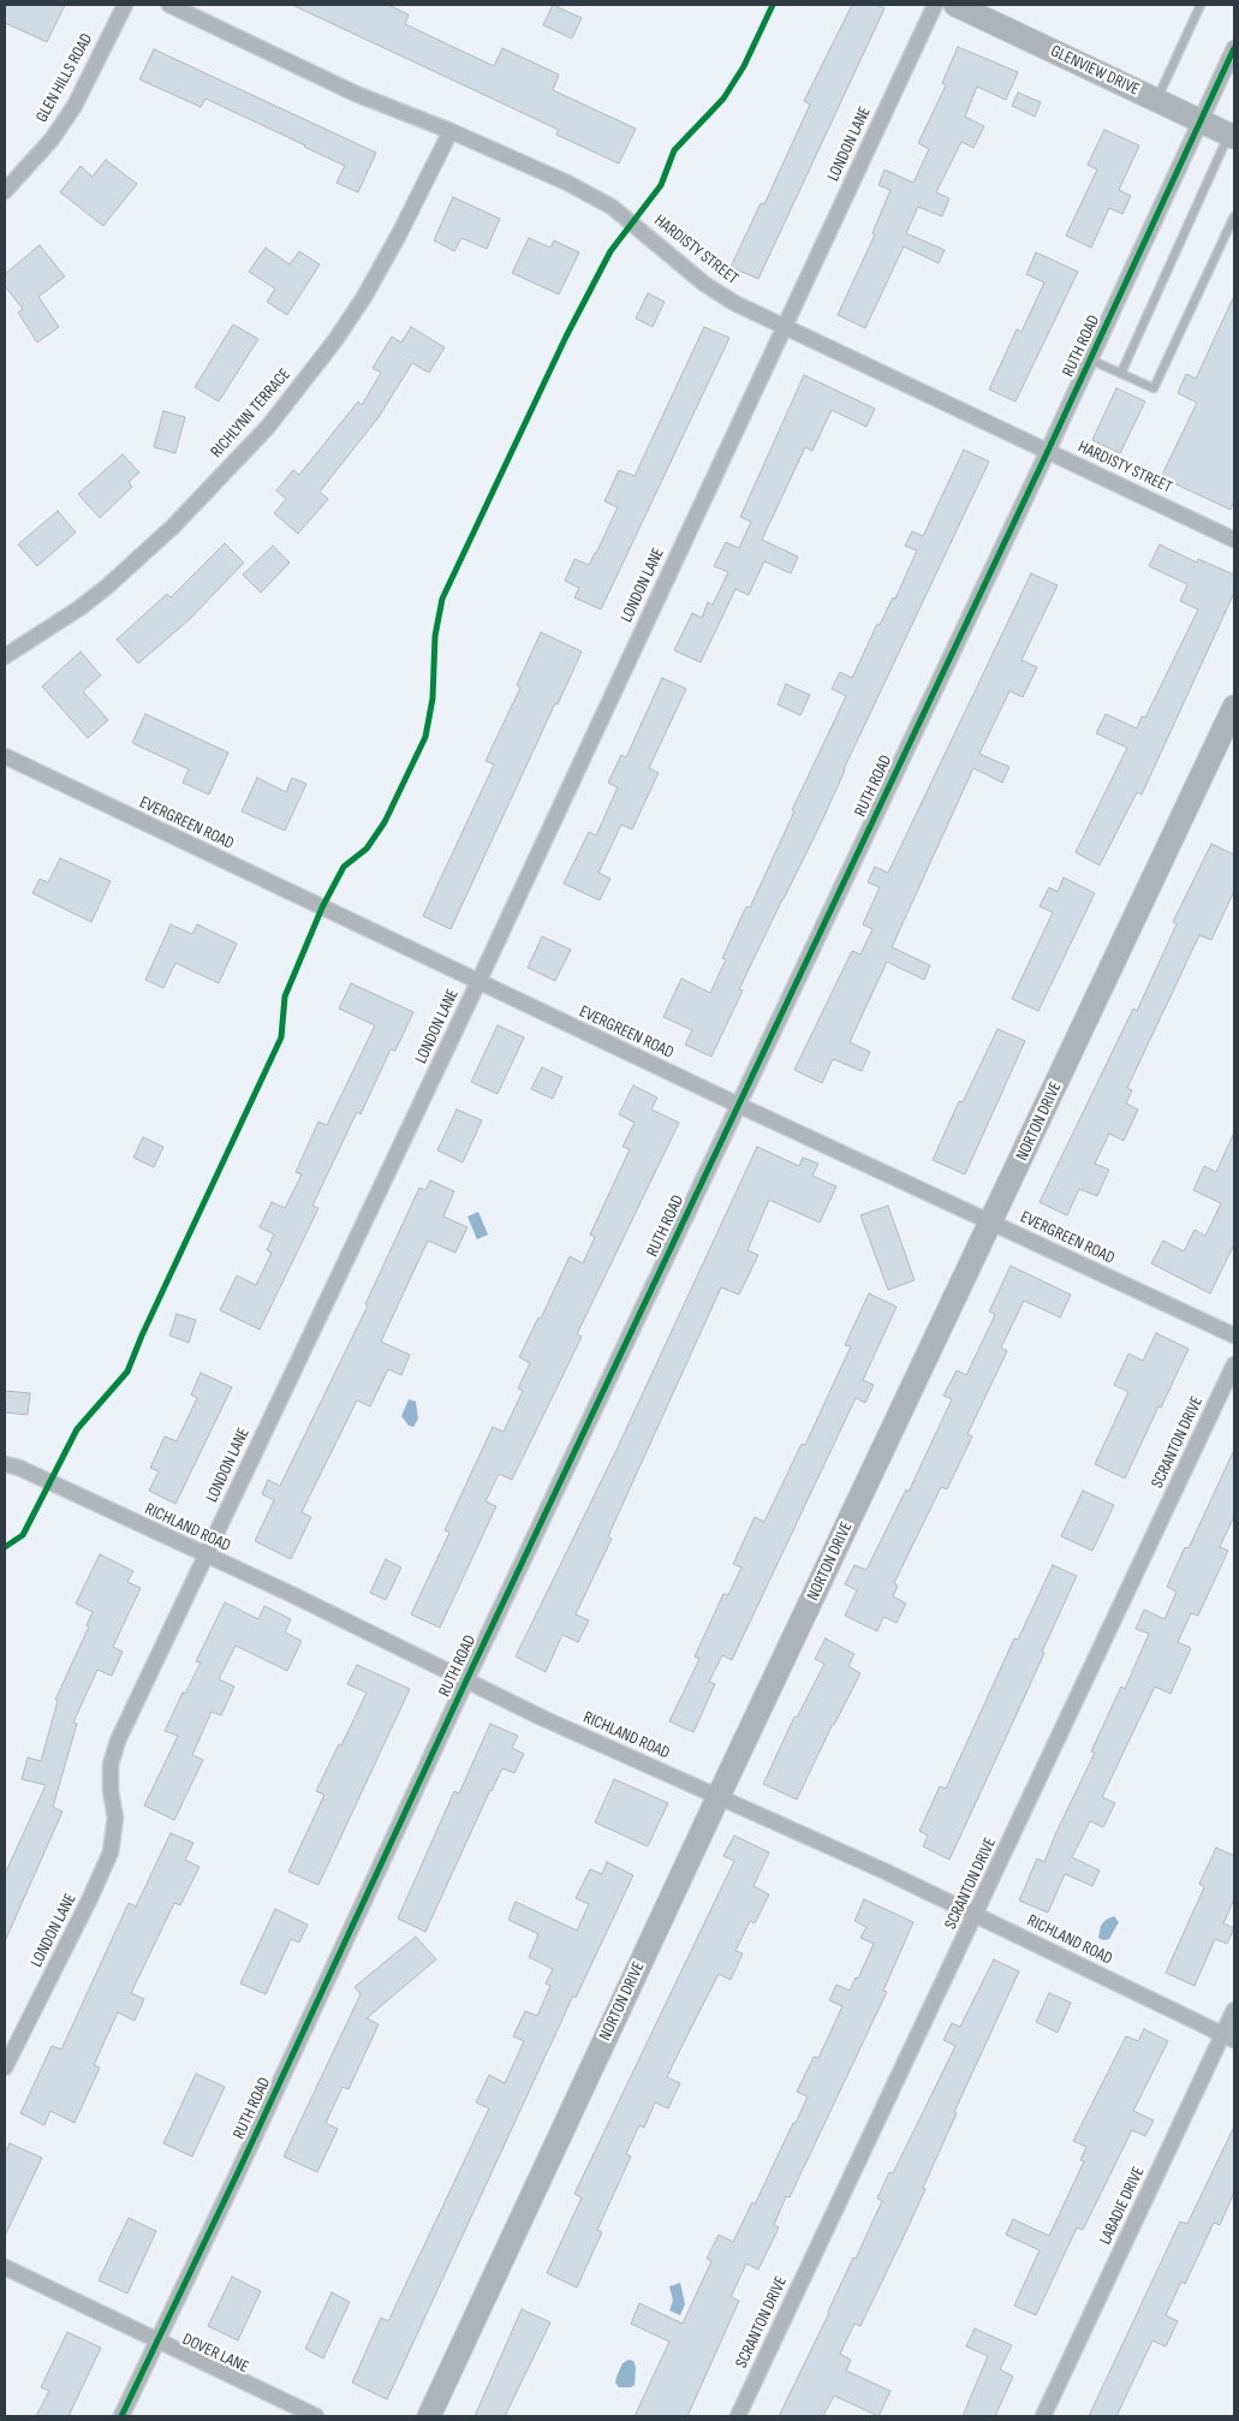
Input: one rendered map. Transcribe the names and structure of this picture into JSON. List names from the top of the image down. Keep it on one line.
{"streets":{"street":["GLENVIEW DRIVE","GLEN HILLS ROAD","LONDON LANE","HARDISTY STREET","RUTH ROAD","RICHLYNN TERRACE","EVERGREEN ROAD","NORTON DRIVE","SCRANTON DRIVE","RICHLAND ROAD","LABADIE DRIVE","DOVER LANE"]},"crossings":[["GLENVIEW DRIVE","RUTH ROAD"],["LONDON LANE","HARDISTY STREET"],["LONDON LANE","EVERGREEN ROAD"],["LONDON LANE","RICHLAND ROAD"],["HARDISTY STREET","RUTH ROAD"],["HARDISTY STREET","RICHLYNN TERRACE"],["RUTH ROAD","EVERGREEN ROAD"],["RUTH ROAD","RICHLAND ROAD"],["RUTH ROAD","DOVER LANE"],["EVERGREEN ROAD","NORTON DRIVE"],["NORTON DRIVE","RICHLAND ROAD"],["SCRANTON DRIVE","RICHLAND ROAD"],["RICHLAND ROAD","LABADIE DRIVE"]]}
